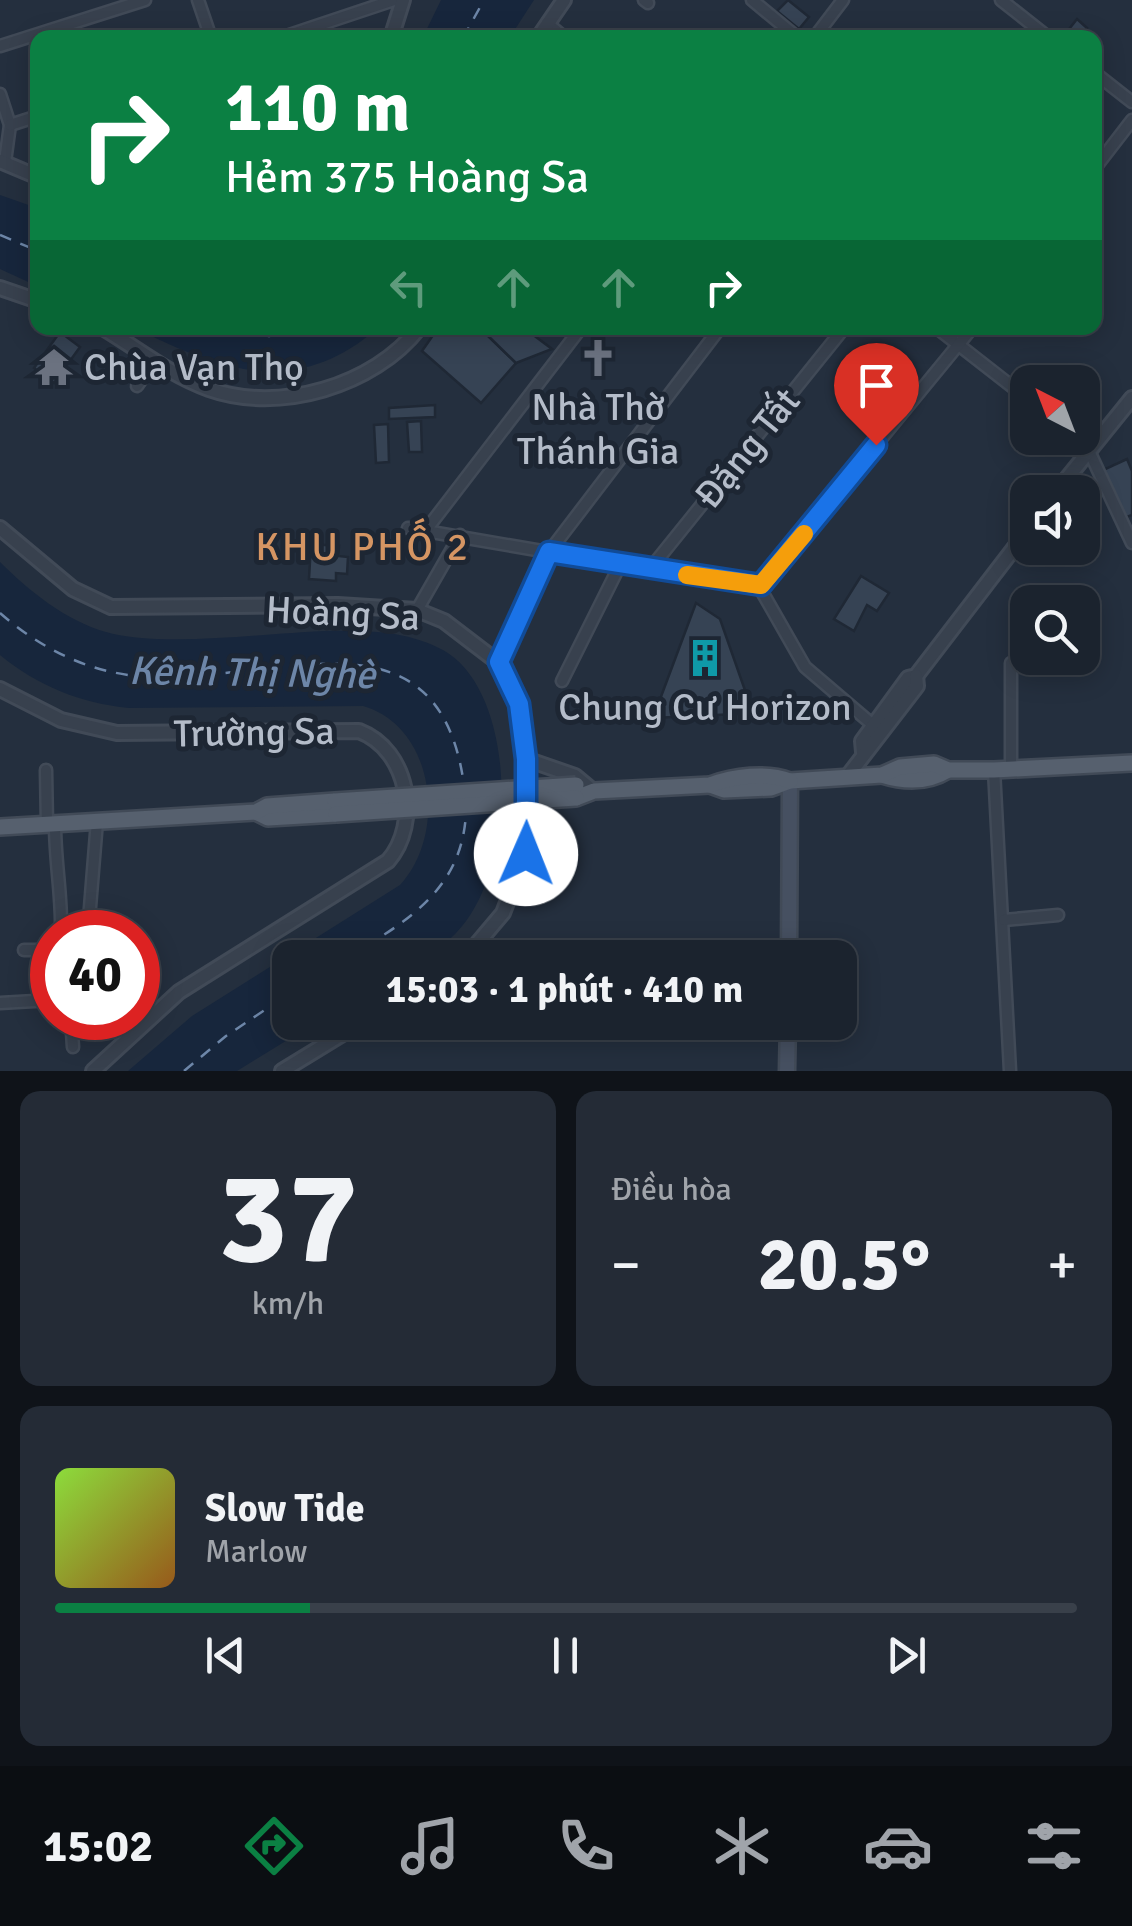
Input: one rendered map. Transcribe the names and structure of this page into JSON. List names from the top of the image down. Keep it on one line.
{"streets":{"street":["Ðặng Tất","Hoàng Sa","Trường Sa"]},"districts":["KHU PHỐ 2"],"water":["Kênh Thị Nghè"],"places":{"church":["Nhà Thờ Thánh Gia"],"temple":["Chùa Vạn Thọ"],"building":["Chung Cư Horizon"]},"north":"top left","page":{"turn":["110 m","Hẻm 375 Hoàng Sa"],"limit":"40","trip":"15:03 · 1 phút · 410 m","tile":[["37","km/h"],"Điều hòa"],"heat":["−","20.5°","+"],"song":["Slow Tide","Marlow"],"tabs":"15:02"}}
